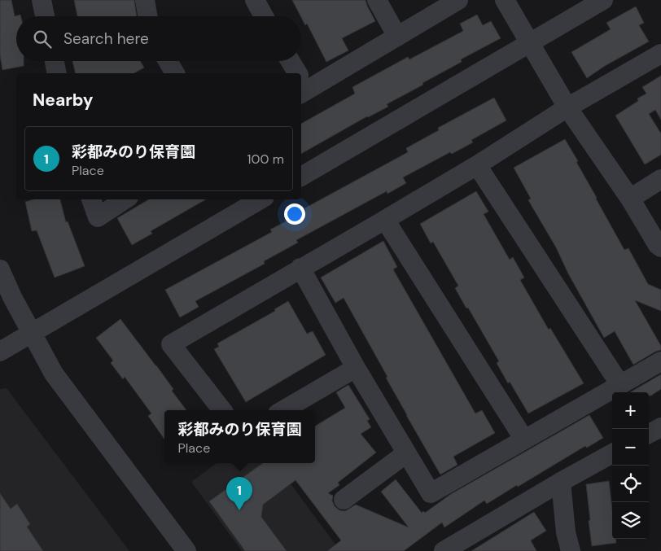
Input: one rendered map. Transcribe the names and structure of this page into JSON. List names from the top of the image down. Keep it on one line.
{"page":{"search":"Search here","heading":"Nearby","list":[{"mark":"1","name":"彩都みのり保育園","note":"Place","value":"100 m"}],"map_buttons":["+","−"],"popup":["彩都みのり保育園","Place"],"pins":"1"}}
